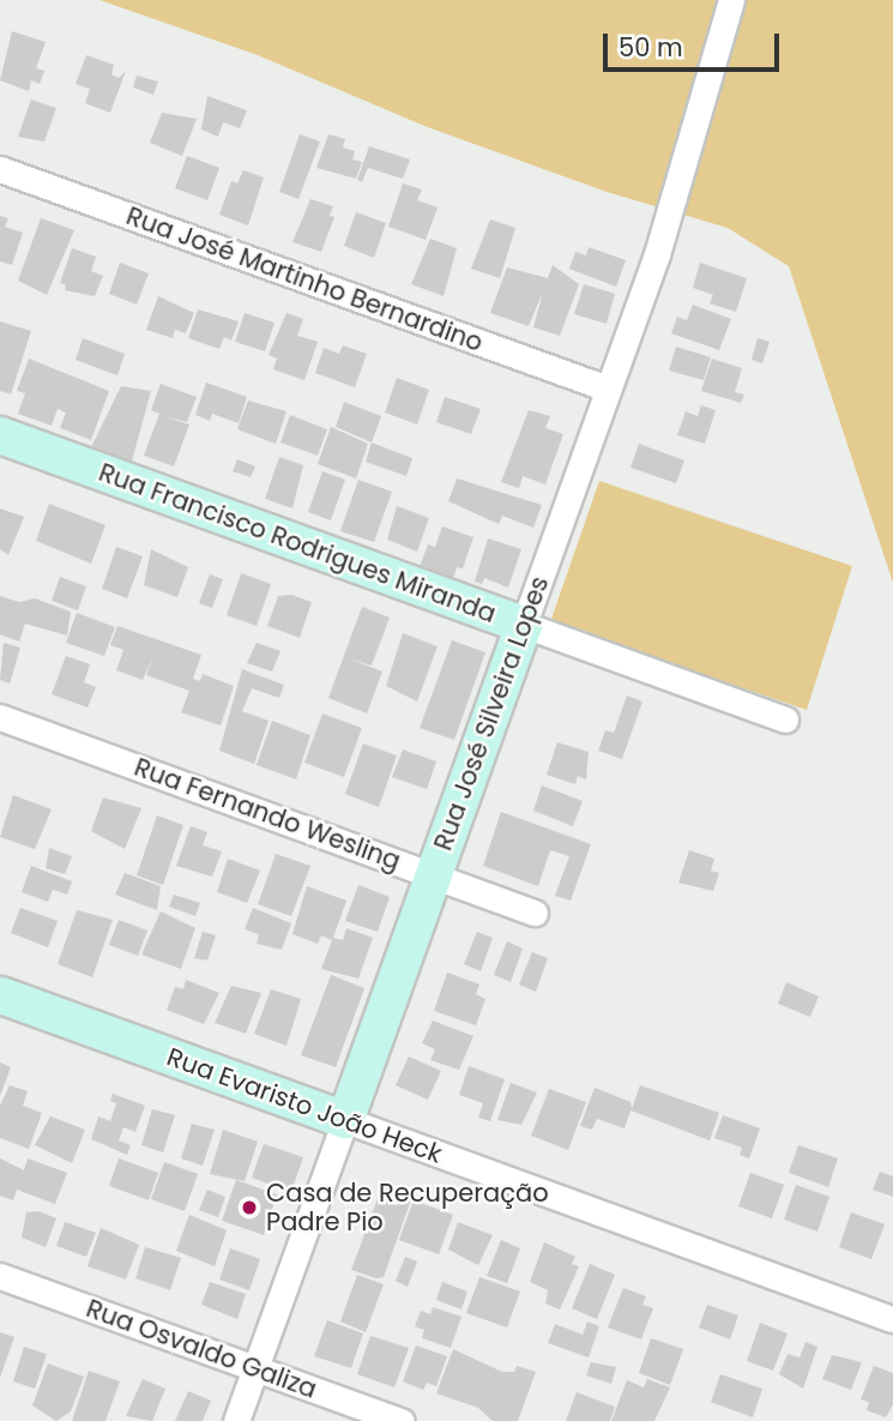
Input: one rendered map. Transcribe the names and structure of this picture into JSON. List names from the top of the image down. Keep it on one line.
{"streets":{"street":["Rua José Martinho Bernardino","Rua Francisco Rodrigues Miranda","Rua José Silveira Lopes","Rua Fernando Wesling","Rua Evaristo João Heck","Rua Osvaldo Galiza"]},"crossings":[["Rua José Martinho Bernardino","Rua José Silveira Lopes"],["Rua Francisco Rodrigues Miranda","Rua José Silveira Lopes"],["Rua José Silveira Lopes","Rua Fernando Wesling"],["Rua José Silveira Lopes","Rua Evaristo João Heck"],["Rua José Silveira Lopes","Rua Osvaldo Galiza"]],"places":["Casa de Recuperação Padre Pio"],"scale_bar":"50 m"}
